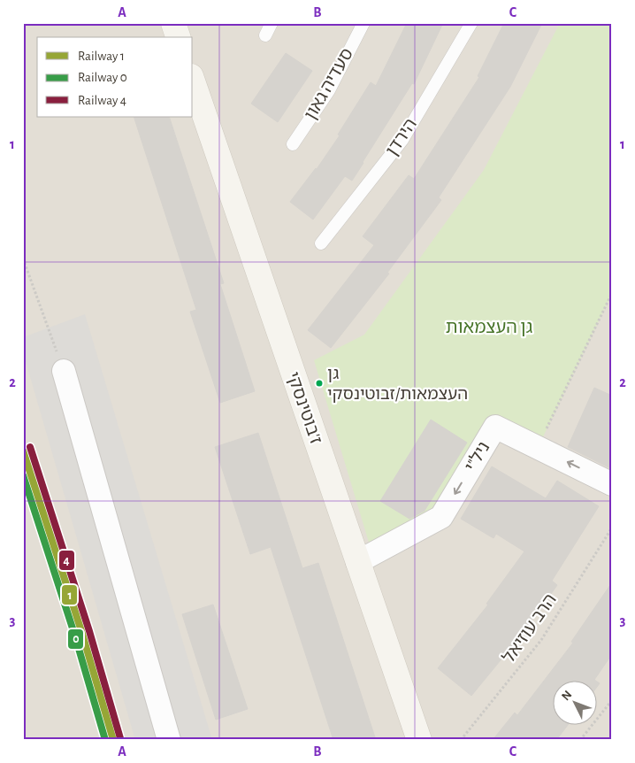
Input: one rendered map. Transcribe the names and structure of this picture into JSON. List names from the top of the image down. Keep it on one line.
{"streets":{"street":["ז'בוטינסקי","ניל\"י"],"lane":["סעדיה גאון","הירדן"],"path":["הרב עוזיאל"]},"crossings":[["ז'בוטינסקי","ניל\"י"]],"one_way":["ניל\"י"],"parks":["גן העצמאות"],"places":["גן העצמאות/זבוטינסקי"],"lines":["rail line 4","rail line 1","rail line 0"],"legend":["Railway 1","Railway 0","Railway 4"],"north":"top left","grid":{"columns":["A","B","C"],"rows":["1","2","3"]}}
